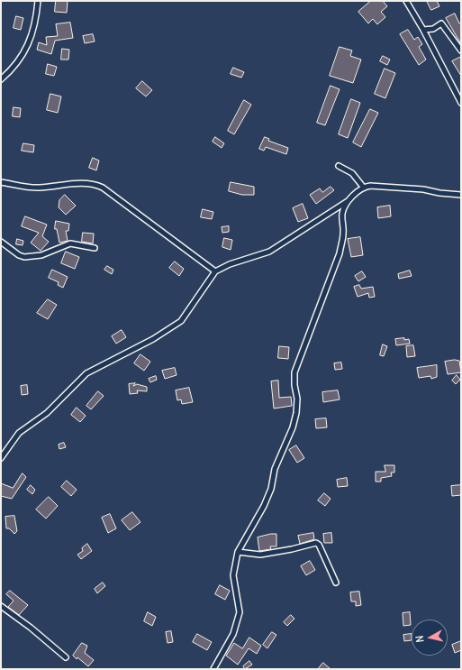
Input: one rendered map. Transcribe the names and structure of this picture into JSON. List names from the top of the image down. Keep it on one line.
{"north":"left"}
